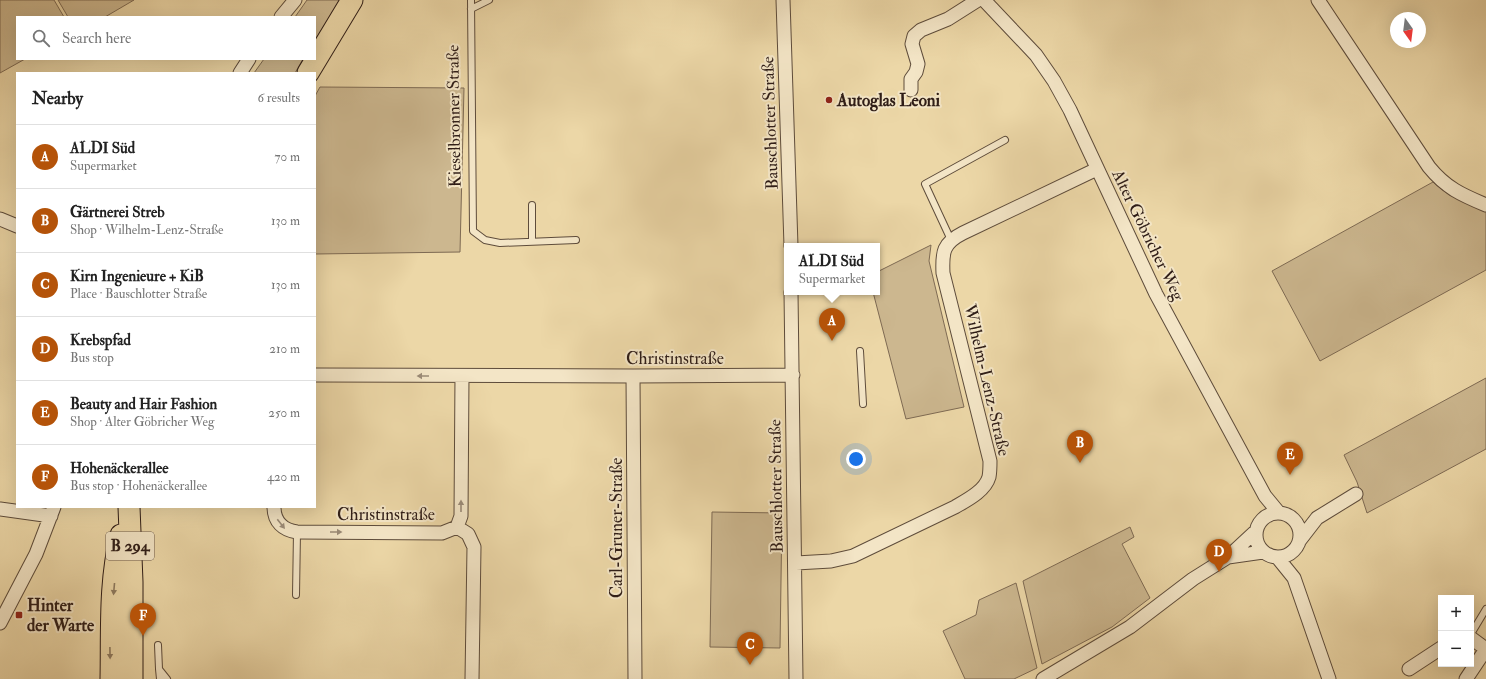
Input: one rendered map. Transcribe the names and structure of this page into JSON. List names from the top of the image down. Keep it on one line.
{"streets":{"main road":["B 294"],"street":["Bauschlotter Straße","Alter Göbricher Weg","Christinstraße","Wilhelm-Lenz-Straße","Carl-Gruner-Straße"],"lane":["Kieselbronner Straße"]},"crossings":[["Bauschlotter Straße","Christinstraße"],["Bauschlotter Straße","Wilhelm-Lenz-Straße"],["Christinstraße","Carl-Gruner-Straße"]],"places":{"other":["Autoglas Leoni"],"transit":["Hinter der Warte"]},"north":"bottom","page":{"search":"Search here","heading":["Nearby","6 results"],"list":[{"mark":"A","name":"ALDI Süd","note":"Supermarket","value":"70 m"},{"mark":"B","name":"Gärtnerei Streb","note":"Shop · Wilhelm-Lenz-Straße","value":"130 m"},{"mark":"C","name":"Kirn Ingenieure + KiB","note":"Place · Bauschlotter Straße","value":"130 m"},{"mark":"D","name":"Krebspfad","note":"Bus stop","value":"210 m"},{"mark":"E","name":"Beauty and Hair Fashion","note":"Shop · Alter Göbricher Weg","value":"250 m"},{"mark":"F","name":"Hohenäckerallee","note":"Bus stop · Hohenäckerallee","value":"420 m"}],"popup":["ALDI Süd","Supermarket"],"pins":["A","B","E","D","F","C"],"map_buttons":["+","−"]}}
